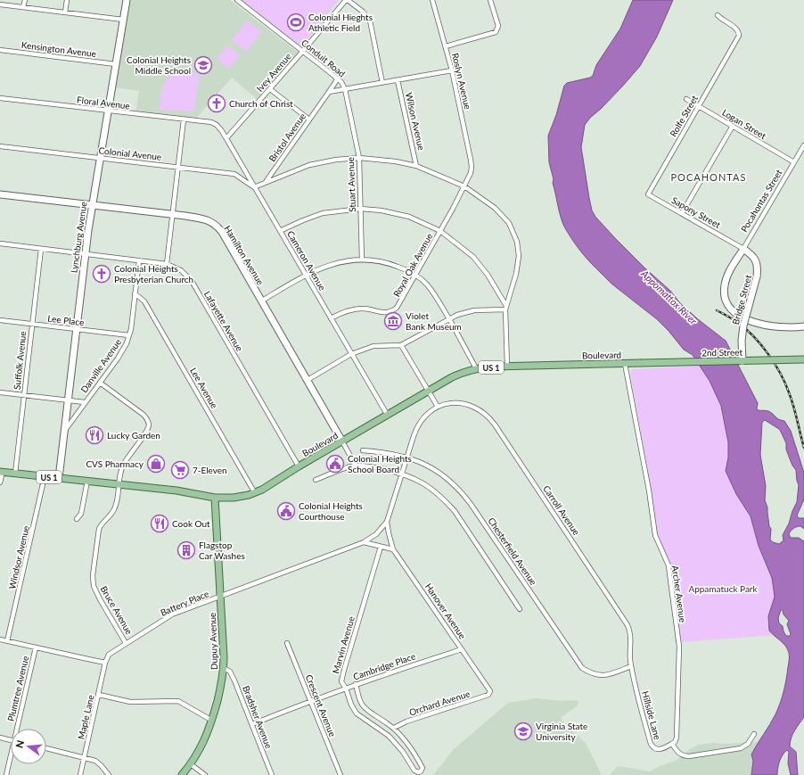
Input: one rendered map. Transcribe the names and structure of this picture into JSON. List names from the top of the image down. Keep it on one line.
{"streets":{"main road":["2nd Street","Boulevard","US 1","Dupuy Avenue"],"street":["Kensington Avenue","Conduit Road","Ivey Avenue","Roslyn Avenue","Floral Avenue","Rolfe Street","Wilson Avenue","Logan Street","Bristol Avenue","Colonial Avenue","Stuart Avenue","Pocahontas Street","Sapony Street","Lynchburg Avenue","Hamilton Avenue","Cameron Avenue","Royal Oak Avenue","Bridge Street","Lee Place","Lafayette Avenue","Suffolk Avenue","Danville Avenue","Lee Avenue","Carroll Avenue","Chesterfield Avenue","Windsor Avenue","Archer Avenue","Battery Place","Bruce Avenue","Hanover Avenue","Marvin Avenue","Cambridge Place","Plumtree Avenue","Orchard Avenue","Crescent Avenue","Hillside Lane","Maple Lane","Bradsher Avenue"]},"crossings":[["Kensington Avenue","Lynchburg Avenue"],["Conduit Road","Ivey Avenue"],["Conduit Road","Roslyn Avenue"],["Conduit Road","Wilson Avenue"],["Conduit Road","Bristol Avenue"],["Conduit Road","Stuart Avenue"],["Ivey Avenue","Cameron Avenue"],["Roslyn Avenue","Royal Oak Avenue"],["Floral Avenue","Lynchburg Avenue"],["Floral Avenue","Cameron Avenue"],["Rolfe Street","Logan Street"],["Rolfe Street","Sapony Street"],["Logan Street","Pocahontas Street"],["Bristol Avenue","Colonial Avenue"],["Bristol Avenue","Cameron Avenue"],["Colonial Avenue","Lynchburg Avenue"],["Colonial Avenue","Cameron Avenue"],["Pocahontas Street","Sapony Street"],["Pocahontas Street","Bridge Street"],["Sapony Street","Bridge Street"],["Lynchburg Avenue","Hamilton Avenue"],["Lynchburg Avenue","Lee Place"],["Lynchburg Avenue","Lafayette Avenue"],["Lynchburg Avenue","Boulevard"],["Lynchburg Avenue","Danville Avenue"],["Hamilton Avenue","Boulevard"],["Cameron Avenue","Royal Oak Avenue"],["Cameron Avenue","Boulevard"],["Bridge Street","2nd Street"],["Lee Place","Suffolk Avenue"],["Lee Place","Danville Avenue"],["Lafayette Avenue","Boulevard"],["Lafayette Avenue","Suffolk Avenue"],["Lafayette Avenue","Danville Avenue"],["2nd Street","Boulevard"],["Boulevard","Suffolk Avenue"],["Boulevard","Lee Avenue"],["Boulevard","Windsor Avenue"],["Boulevard","Archer Avenue"],["Boulevard","Bruce Avenue"],["Boulevard","Dupuy Avenue"],["Danville Avenue","Lee Avenue"],["Danville Avenue","Bruce Avenue"],["Carroll Avenue","Chesterfield Avenue"],["Carroll Avenue","Hillside Lane"],["Chesterfield Avenue","Hillside Lane"],["Archer Avenue","Hillside Lane"],["Battery Place","Bruce Avenue"],["Battery Place","Dupuy Avenue"],["Battery Place","Maple Lane"],["Hanover Avenue","Cambridge Place"],["Hanover Avenue","Orchard Avenue"],["Dupuy Avenue","Bradsher Avenue"],["Marvin Avenue","Cambridge Place"],["Marvin Avenue","Orchard Avenue"],["Cambridge Place","Crescent Avenue"],["Cambridge Place","Bradsher Avenue"]],"districts":["POCAHONTAS"],"water":["Appomattox River"],"parks":["Appamatuck Park"],"places":{"sports":["Colonial Hieghts Athletic Field"],"school or university":["Colonial Heights Middle School","Virginia State University"],"church":["Church of Christ","Colonial Heights Presbyterian Church"],"museum":["Violet Bank Museum"],"restaurant":["Lucky Garden","Cook Out"],"shop":["CVS Pharmacy"],"public building":["Colonial Heights School Board","Colonial Heights Courthouse"],"supermarket":["7-Eleven"],"building":["Flagstop Car Washes"]},"north":"left"}
